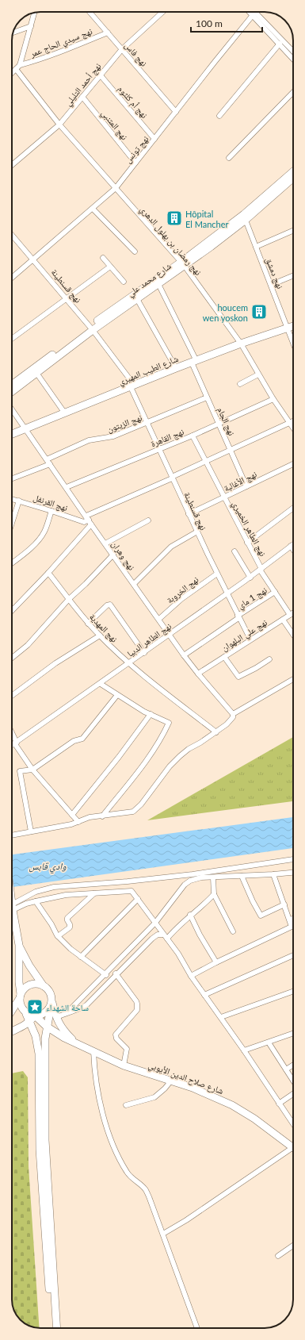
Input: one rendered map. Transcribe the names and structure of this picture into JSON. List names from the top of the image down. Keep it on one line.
{"streets":{"main road":["شارع محمد علي","شارع الطيب المهيري","شارع صلاح الدين الأيوبي"],"street":["نهج سيدي الحاج عمر","نهج فاس","نهج أحمد التليلي","نهج أم كلثوم","نهج المتنبي","نهج تونس","نهج رمضان بن بهلول الدهري","نهج دمشق","نهج قسنطينة","نهج الجام","نهج الزيتون","نهج القاهرة","نهج الأغالبة","نهج القرنفل","نهج الطاهر الخميري","نهج وهران","نهج الخروبة","نهج 1 ماي","نهج المهدية","نهج علي البلهوان","نهج الطاهر الدبيا"]},"crossings":[["نهج سيدي الحاج عمر","نهج فاس"],["نهج فاس","نهج أحمد التليلي"],["نهج فاس","نهج تونس"],["نهج أحمد التليلي","نهج أم كلثوم"],["نهج أحمد التليلي","نهج المتنبي"],["نهج أحمد التليلي","نهج رمضان بن بهلول الدهري"],["نهج أم كلثوم","نهج تونس"],["نهج المتنبي","نهج تونس"],["نهج تونس","نهج رمضان بن بهلول الدهري"],["نهج تونس","نهج قسنطينة"],["نهج رمضان بن بهلول الدهري","شارع محمد علي"],["نهج رمضان بن بهلول الدهري","شارع الطيب المهيري"],["نهج رمضان بن بهلول الدهري","نهج القاهرة"],["نهج دمشق","شارع محمد علي"],["نهج دمشق","شارع الطيب المهيري"],["شارع محمد علي","نهج قسنطينة"],["شارع محمد علي","نهج الجام"],["نهج قسنطينة","شارع الطيب المهيري"],["نهج قسنطينة","نهج الزيتون"],["نهج قسنطينة","نهج القاهرة"],["نهج قسنطينة","نهج الأغالبة"],["نهج قسنطينة","نهج الخروبة"],["نهج قسنطينة","نهج 1 ماي"],["نهج قسنطينة","نهج علي البلهوان"],["نهج قسنطينة","نهج الطاهر الدبيا"],["شارع الطيب المهيري","نهج الجام"],["شارع الطيب المهيري","نهج وهران"],["نهج الجام","نهج الزيتون"],["نهج الجام","نهج القاهرة"],["نهج الجام","نهج الأغالبة"],["نهج الزيتون","نهج وهران"],["نهج القاهرة","نهج الطاهر الخميري"],["نهج القاهرة","نهج وهران"],["نهج الأغالبة","نهج الطاهر الخميري"],["نهج القرنفل","نهج وهران"],["نهج الطاهر الخميري","نهج 1 ماي"],["نهج الطاهر الخميري","نهج علي البلهوان"],["نهج الطاهر الخميري","نهج الطاهر الدبيا"],["نهج وهران","نهج الخروبة"],["نهج وهران","نهج 1 ماي"],["نهج وهران","نهج علي البلهوان"],["نهج وهران","نهج الطاهر الدبيا"],["نهج المهدية","نهج الطاهر الدبيا"]],"water":["وادي قابس"],"places":{"building":["Hôpital El Mancher","houcem wen yoskon"],"place":["ساحة الشهداء"]},"scale_bar":"100 m"}
